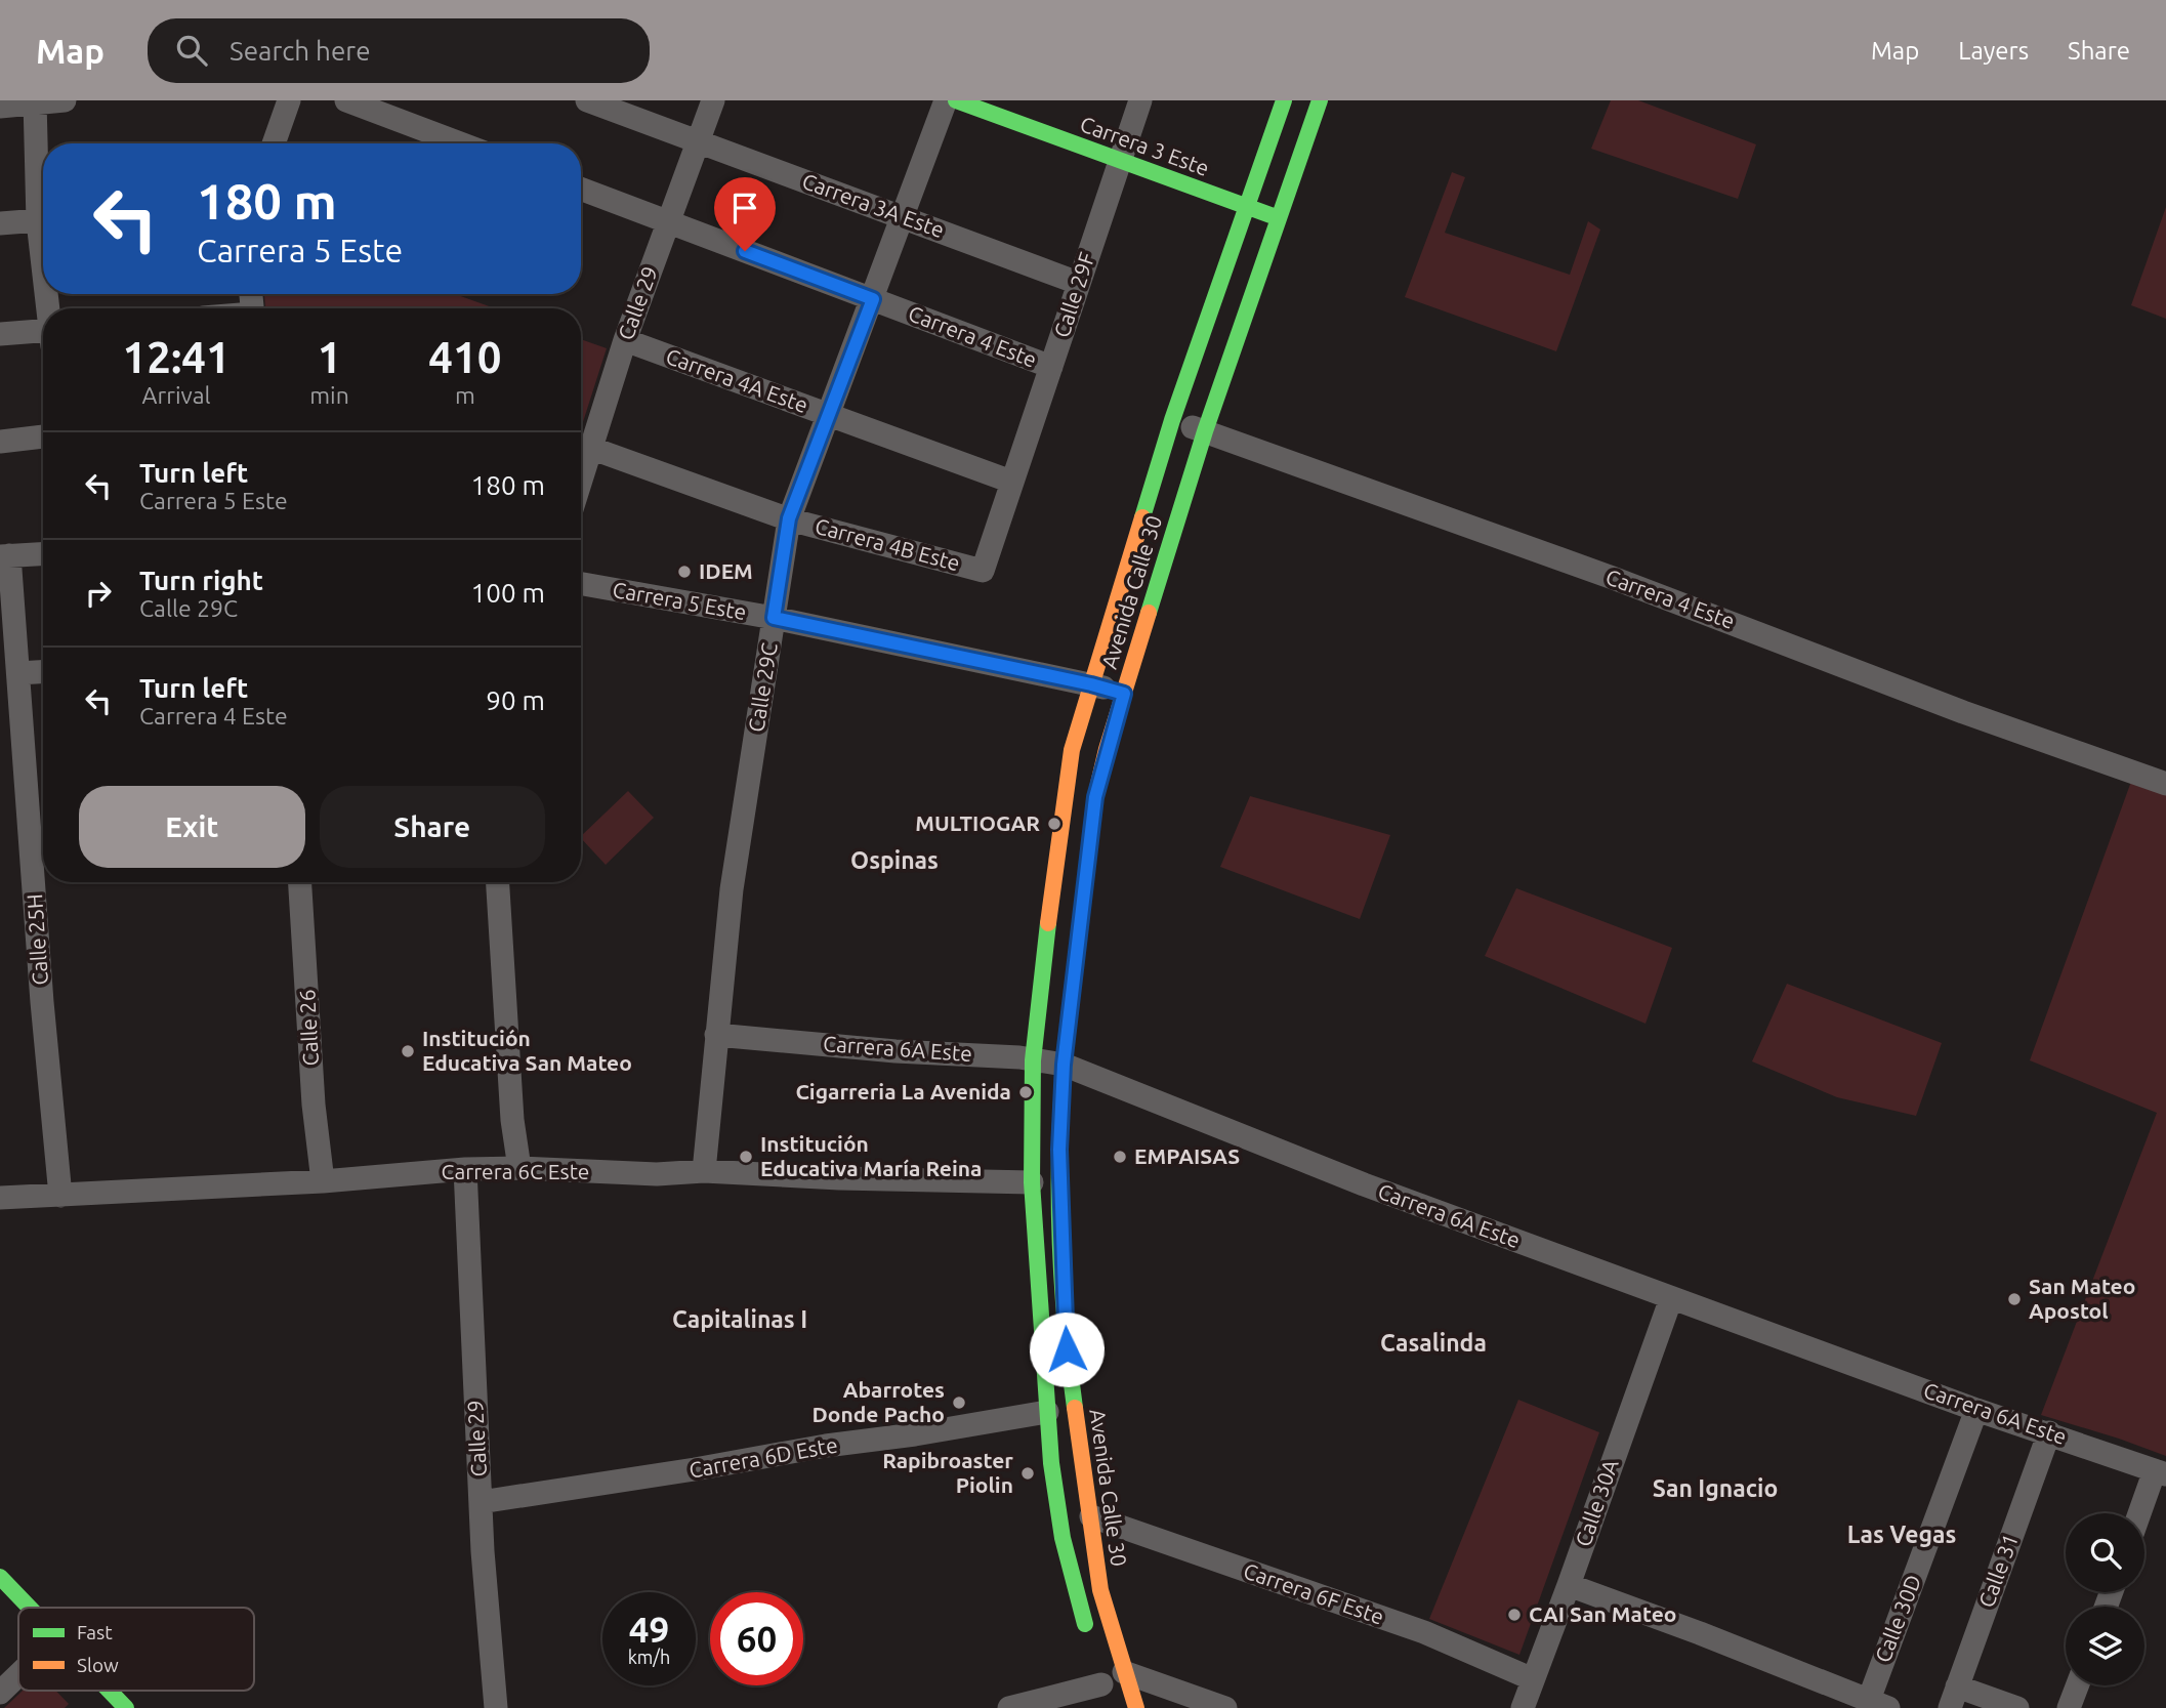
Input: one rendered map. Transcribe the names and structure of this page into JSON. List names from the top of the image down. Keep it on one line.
{"streets":{"main road":["Carrera 3 Este","Avenida Calle 30"],"street":["Carrera 3A Este","Calle 29F","Calle 29","Carrera 4 Este","Carrera 4A Este","Carrera 4B Este","Carrera 5 Este","Calle 29C","Calle 25H","Calle 26","Carrera 6A Este","Carrera 6C Este","Carrera 6D Este","Calle 30A","Calle 31","Carrera 6F Este","Calle 30D"]},"crossings":[["Carrera 3 Este","Calle 29F"],["Carrera 3 Este","Avenida Calle 30"],["Carrera 3A Este","Calle 29F"],["Carrera 3A Este","Calle 29"],["Carrera 3A Este","Calle 29C"],["Calle 29F","Carrera 4 Este"],["Calle 29F","Carrera 4A Este"],["Calle 29F","Carrera 4B Este"],["Calle 29","Carrera 4 Este"],["Calle 29","Carrera 4A Este"],["Calle 29","Carrera 4B Este"],["Calle 29","Carrera 6C Este"],["Calle 29","Carrera 6D Este"],["Carrera 4 Este","Avenida Calle 30"],["Carrera 4 Este","Calle 29C"],["Carrera 4A Este","Calle 29C"],["Carrera 4B Este","Calle 29C"],["Avenida Calle 30","Carrera 5 Este"],["Avenida Calle 30","Carrera 6A Este"],["Avenida Calle 30","Carrera 6C Este"],["Avenida Calle 30","Carrera 6D Este"],["Avenida Calle 30","Carrera 6F Este"],["Carrera 5 Este","Calle 29C"],["Calle 29C","Carrera 6A Este"],["Calle 29C","Carrera 6C Este"],["Calle 25H","Carrera 6C Este"],["Calle 26","Carrera 6C Este"],["Carrera 6A Este","Calle 30A"],["Carrera 6A Este","Calle 31"],["Carrera 6A Este","Calle 30D"],["Calle 30A","Carrera 6F Este"]],"districts":["Ospinas","Capitalinas I","Casalinda","San Ignacio","Las Vegas"],"places":["IDEM","MULTIOGAR","Institución Educativa San Mateo","Cigarreria La Avenida","Institución Educativa María Reina","EMPAISAS","San Mateo Apostol","Abarrotes Donde Pacho","Rapibroaster Piolin","CAI San Mateo"],"legend":["Fast","Slow"],"page":{"header":"Map","search":"Search here","nav":["Map","Layers","Share"],"turn":["180 m","Carrera 5 Este"],"eta":["12:41","Arrival","1","min","410","m"],"list":[{"name":"Turn left","note":"Carrera 5 Este","value":"180 m"},{"name":"Turn right","note":"Calle 29C","value":"100 m"},{"name":"Turn left","note":"Carrera 4 Este","value":"90 m"}],"buttons":["Exit","Share"],"speed":"49 km/h","limit":"60"}}
